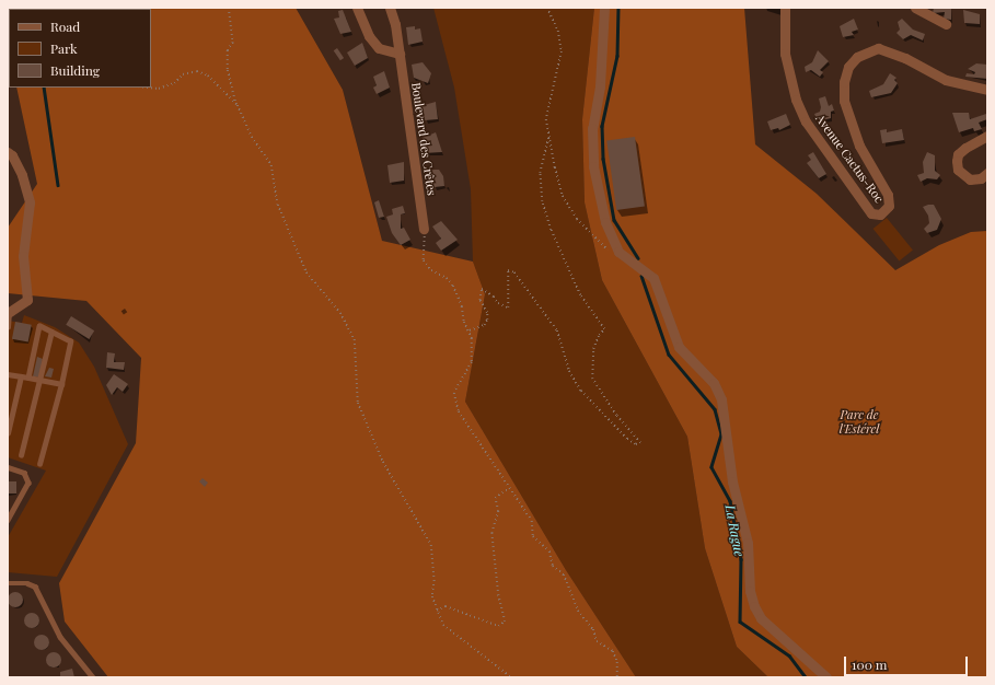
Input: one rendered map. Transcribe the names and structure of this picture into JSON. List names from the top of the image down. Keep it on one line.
{"streets":{"street":["Boulevard des Crêtes","Avenue Cactus-Roc"]},"water":["La Rague"],"parks":["Parc de l'Estérel"],"legend":["Road","Park","Building"],"scale_bar":"100 m"}
